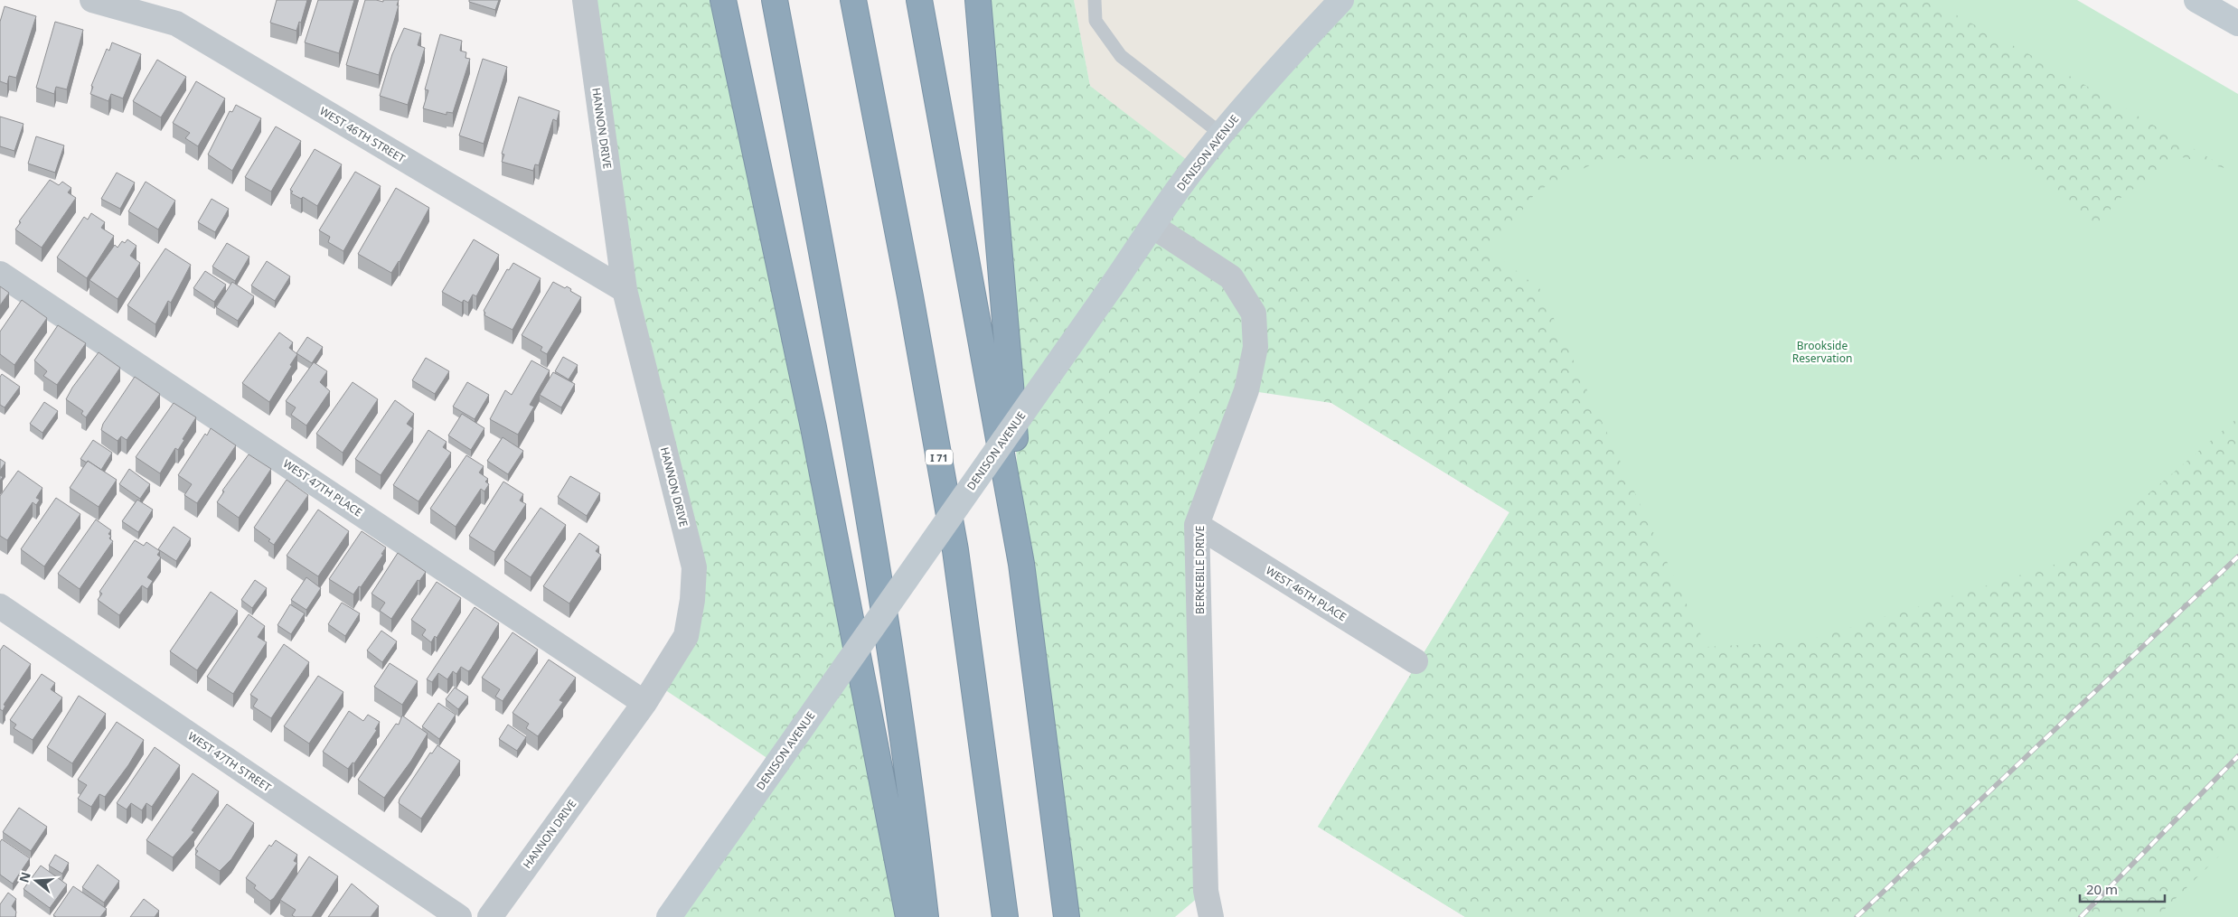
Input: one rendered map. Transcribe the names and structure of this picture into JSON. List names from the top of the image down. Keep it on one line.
{"streets":{"highway":["I 71"],"main road":["DENISON AVENUE"],"street":["HANNON DRIVE","WEST 46TH STREET","WEST 47TH PLACE","BERKEBILE DRIVE","WEST 46TH PLACE","WEST 47TH STREET"]},"crossings":[["HANNON DRIVE","WEST 46TH STREET"],["HANNON DRIVE","WEST 47TH PLACE"],["DENISON AVENUE","BERKEBILE DRIVE"],["BERKEBILE DRIVE","WEST 46TH PLACE"]],"parks":["Brookside Reservation"],"scale_bar":"20 m","north":"left"}
